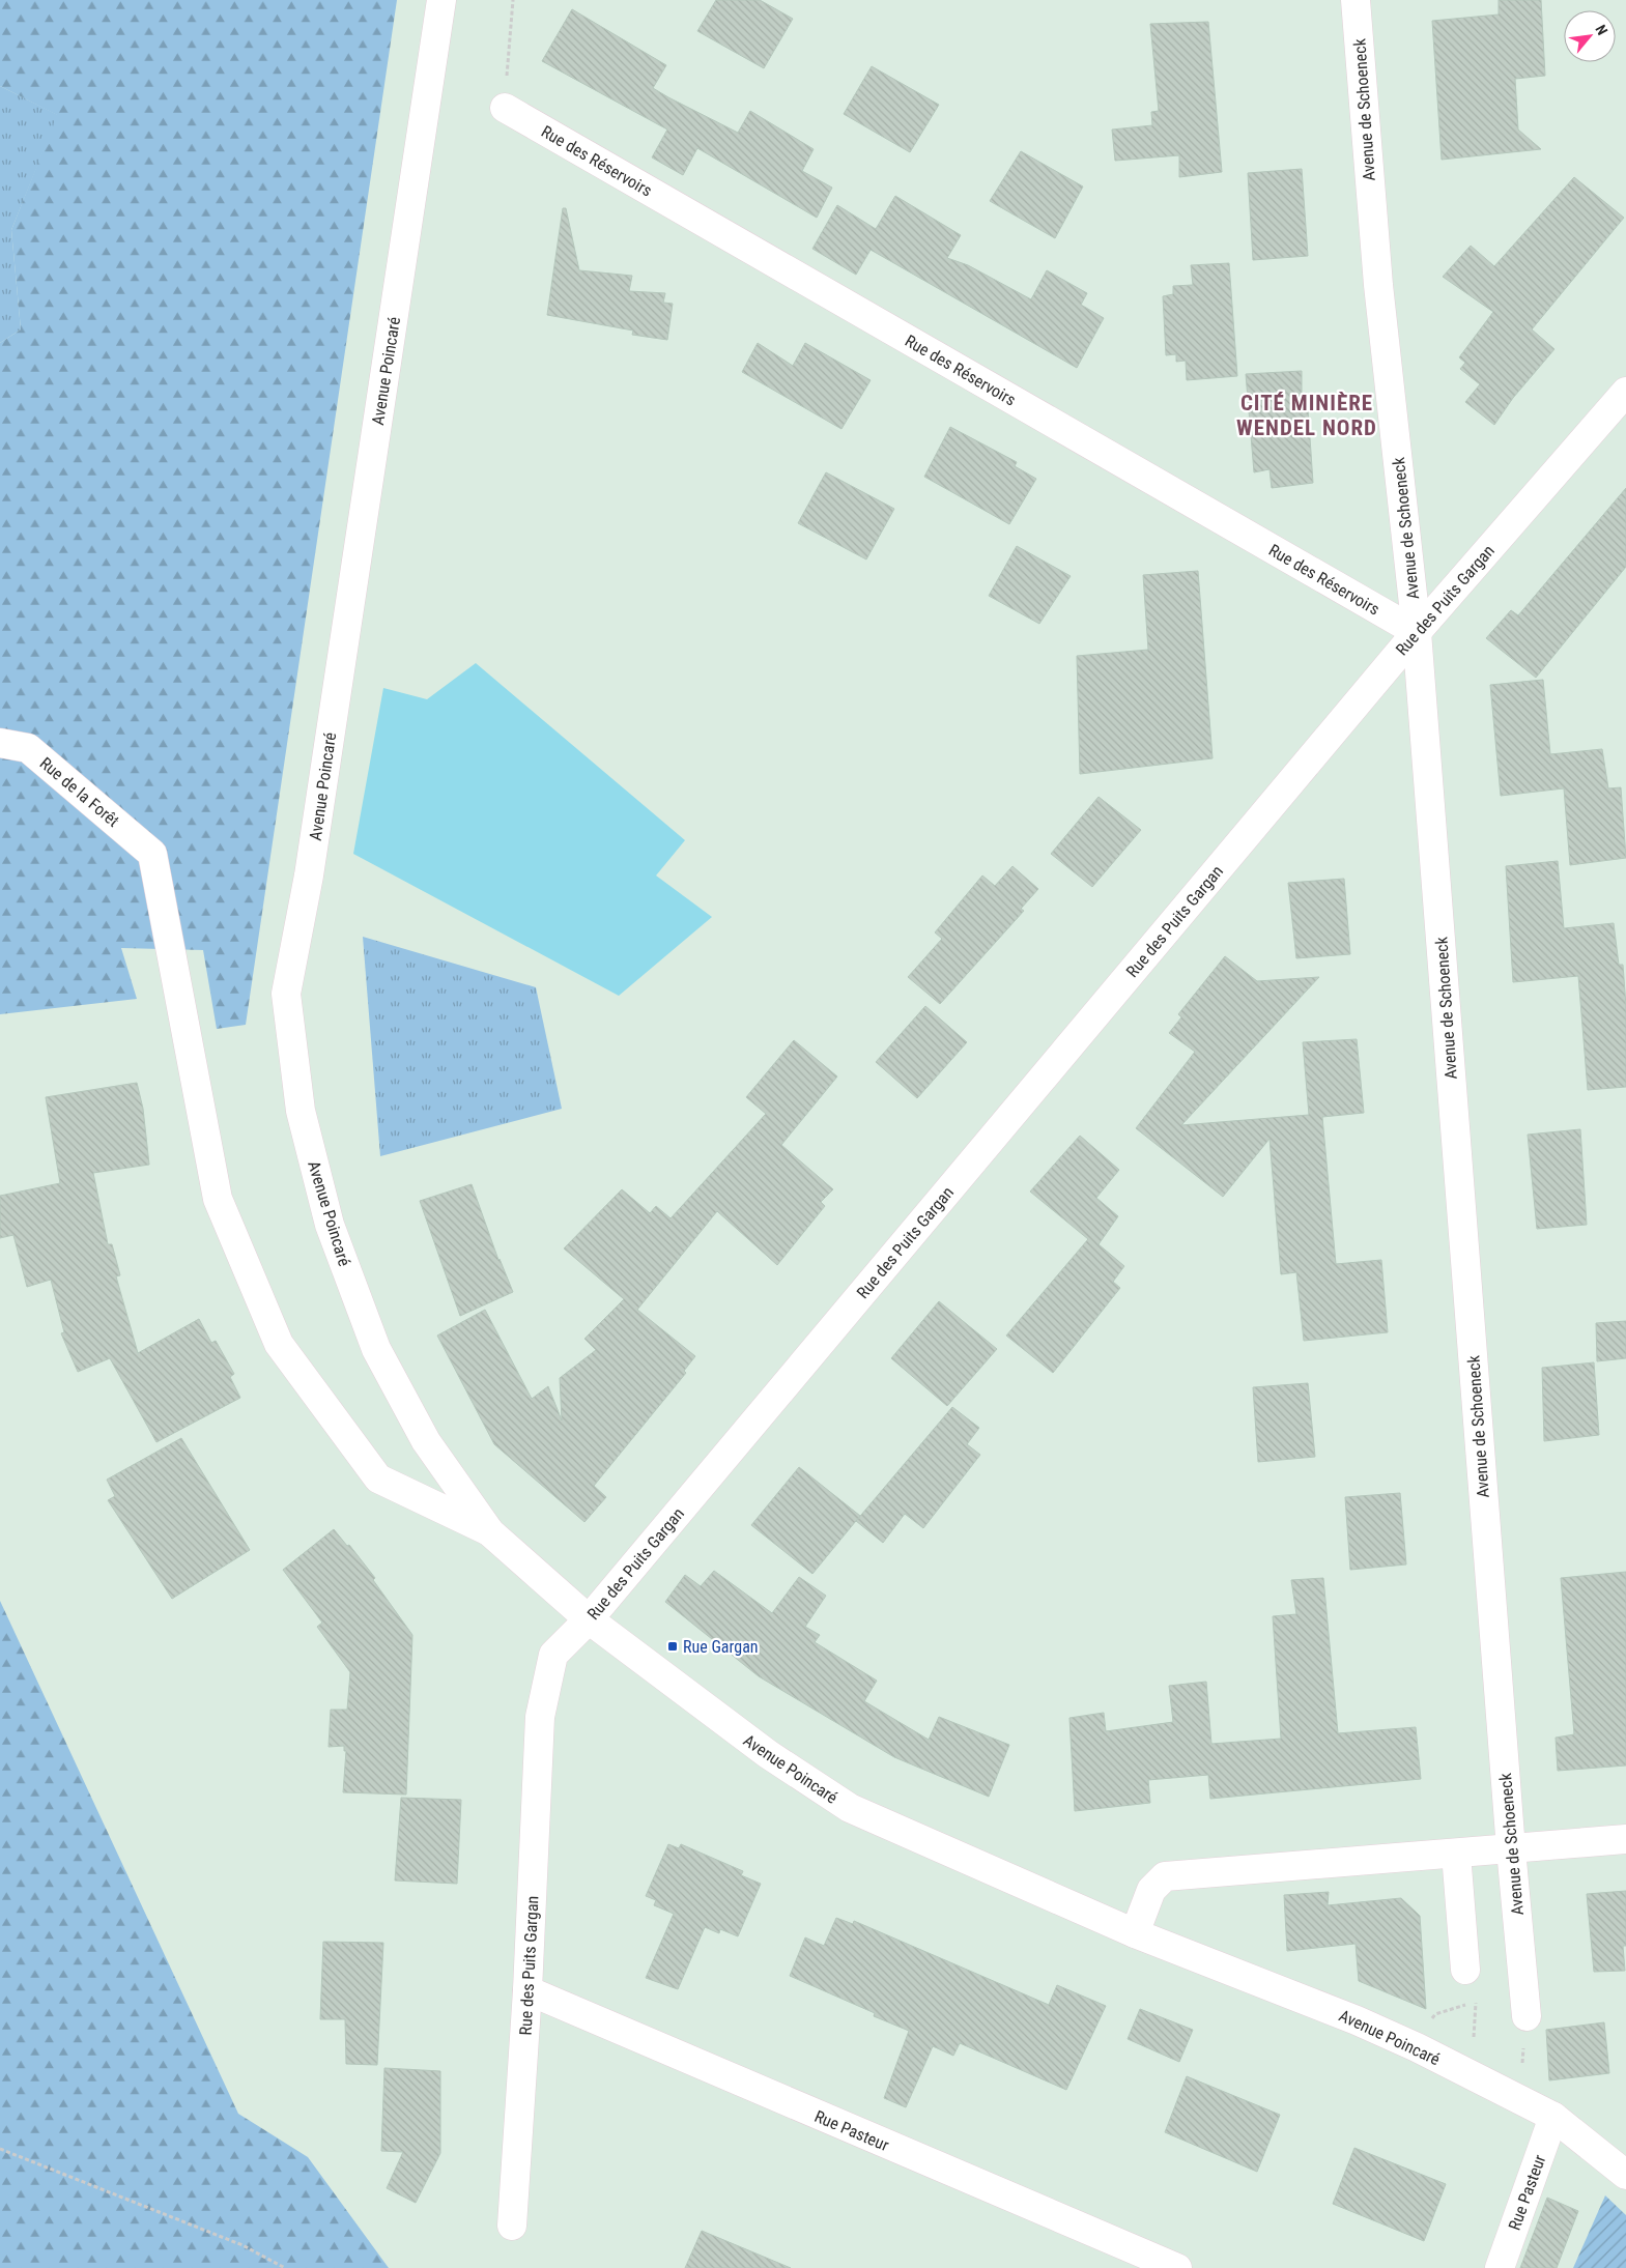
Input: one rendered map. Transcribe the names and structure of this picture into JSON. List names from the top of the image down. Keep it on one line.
{"streets":{"street":["Avenue de Schoeneck","Rue des Réservoirs","Avenue Poincaré","Rue des Puits Gargan","Rue de la Forêt","Rue Pasteur"]},"crossings":[["Avenue de Schoeneck","Rue des Réservoirs"],["Avenue de Schoeneck","Rue des Puits Gargan"],["Rue des Réservoirs","Rue des Puits Gargan"],["Avenue Poincaré","Rue des Puits Gargan"],["Avenue Poincaré","Rue de la Forêt"],["Avenue Poincaré","Rue Pasteur"],["Rue des Puits Gargan","Rue Pasteur"]],"districts":["CITÉ MINIÈRE WENDEL NORD"],"places":{"transit":["Rue Gargan"]},"north":"top right"}
